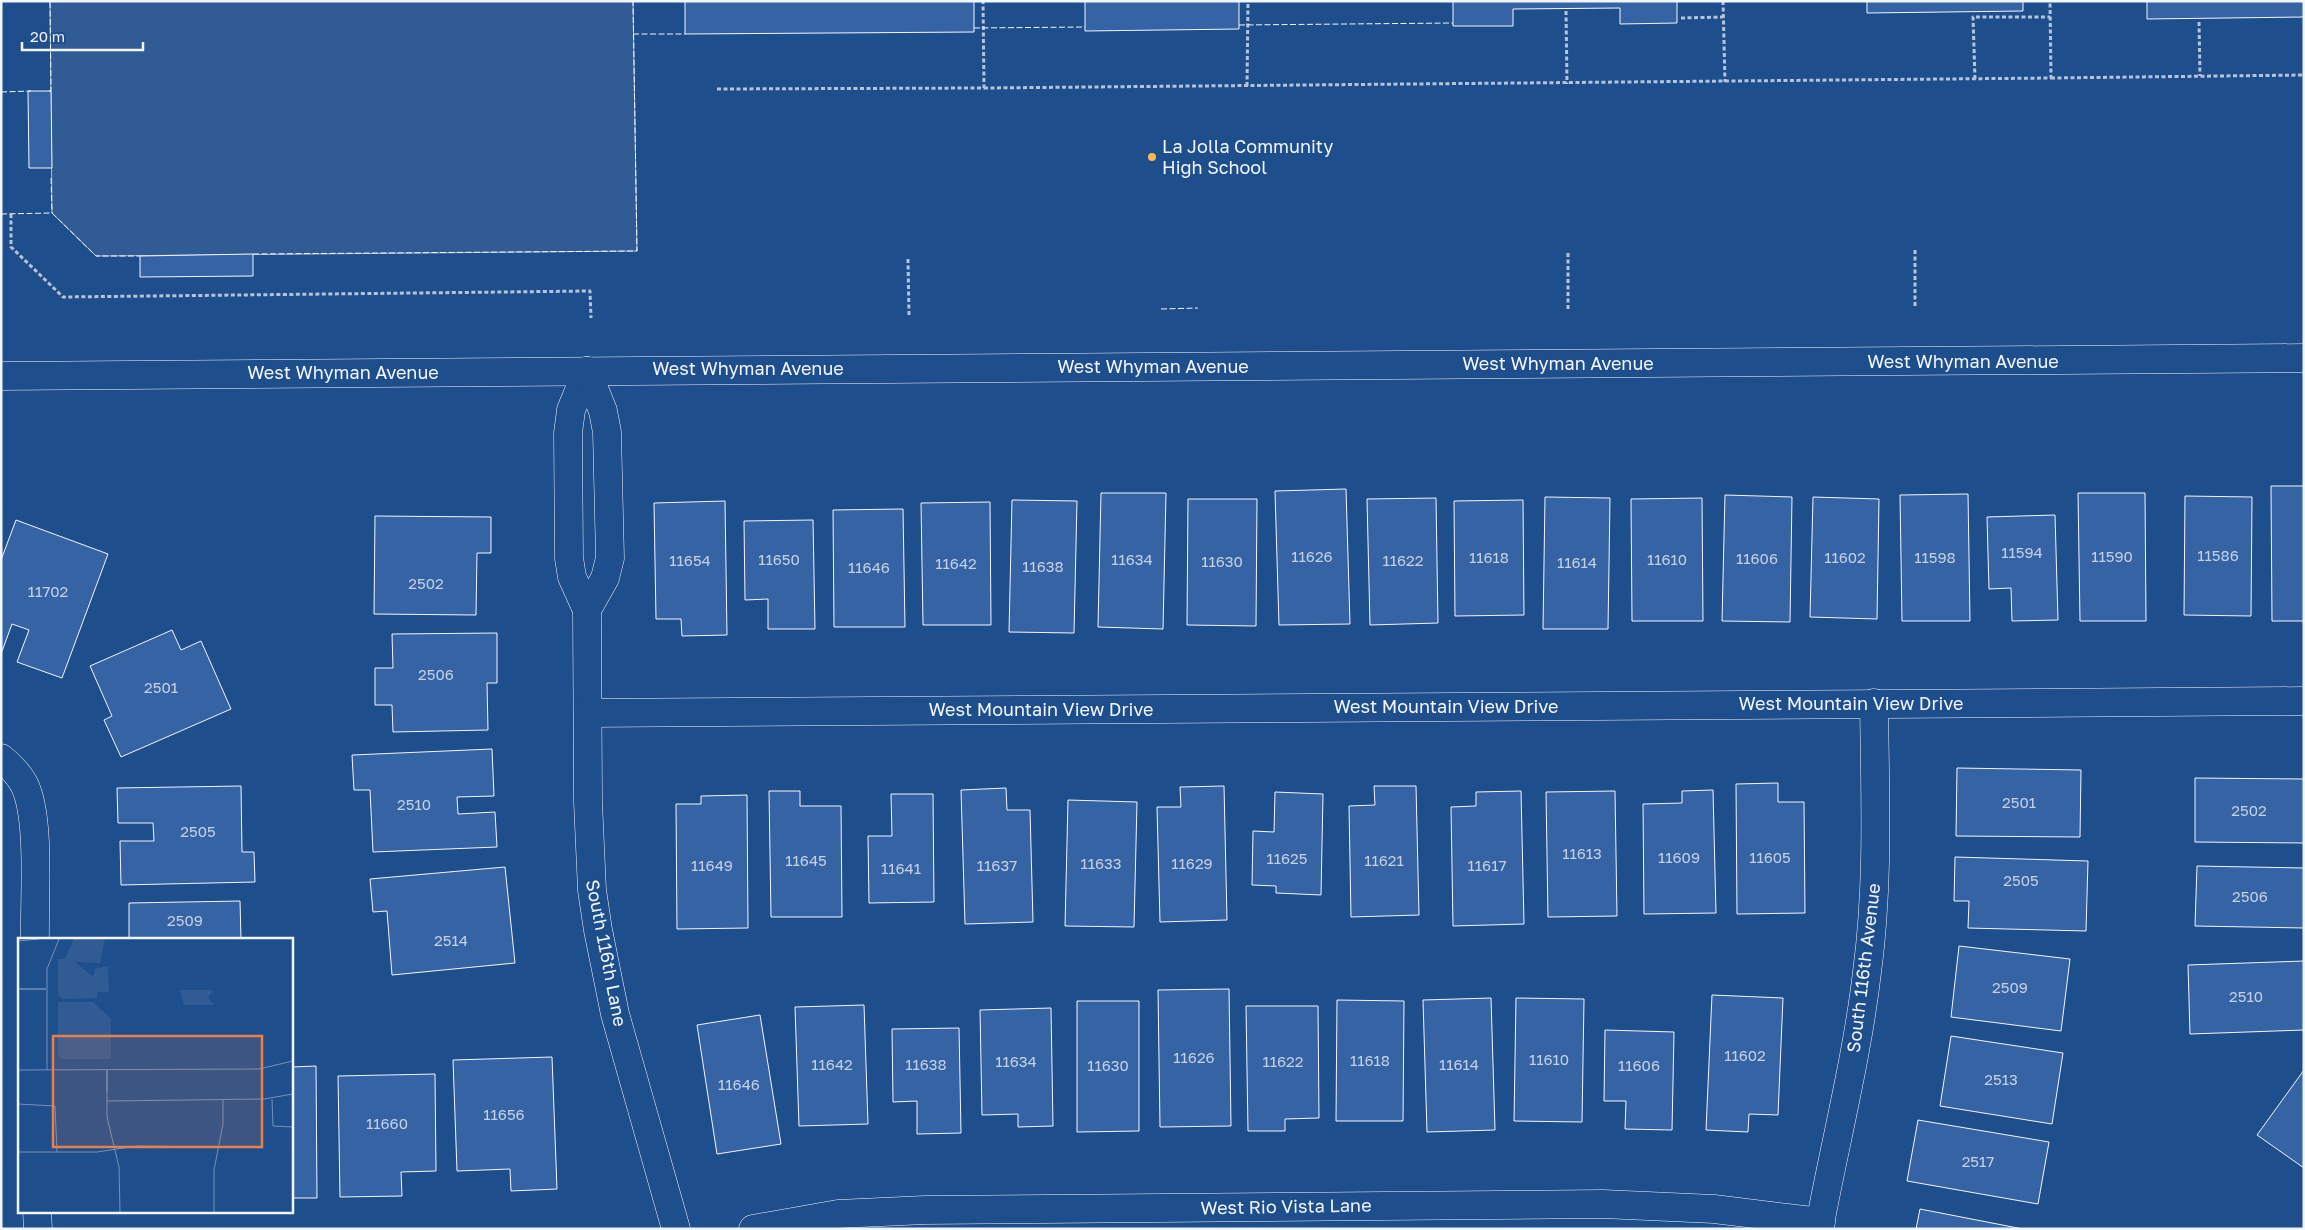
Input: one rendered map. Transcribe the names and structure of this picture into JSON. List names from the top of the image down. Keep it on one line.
{"streets":{"street":["West Whyman Avenue","West Mountain View Drive","South 116th Lane","South 116th Avenue","West Rio Vista Lane"]},"crossings":[["West Whyman Avenue","South 116th Lane"],["West Mountain View Drive","South 116th Lane"],["West Mountain View Drive","South 116th Avenue"],["South 116th Avenue","West Rio Vista Lane"]],"places":["La Jolla Community High School"],"house_numbers":["11594","11586","11626","11590","11618","11602","11598","11606","11650","11634","11610","11654","11622","11630","11614","11642","11638","11646","2502","11702","2506","2501","2501","2510","2502","2505","11613","11609","11605","11625","11645","11621","11633","11629","11649","11637","11617","11641","2505","2506","2509","2514","2509","2510","11602","11626","11610","11618","11634","11622","11642","11638","11614","11630","11606","2513","11646","11656","11660","2517"],"scale_bar":"20 m"}
